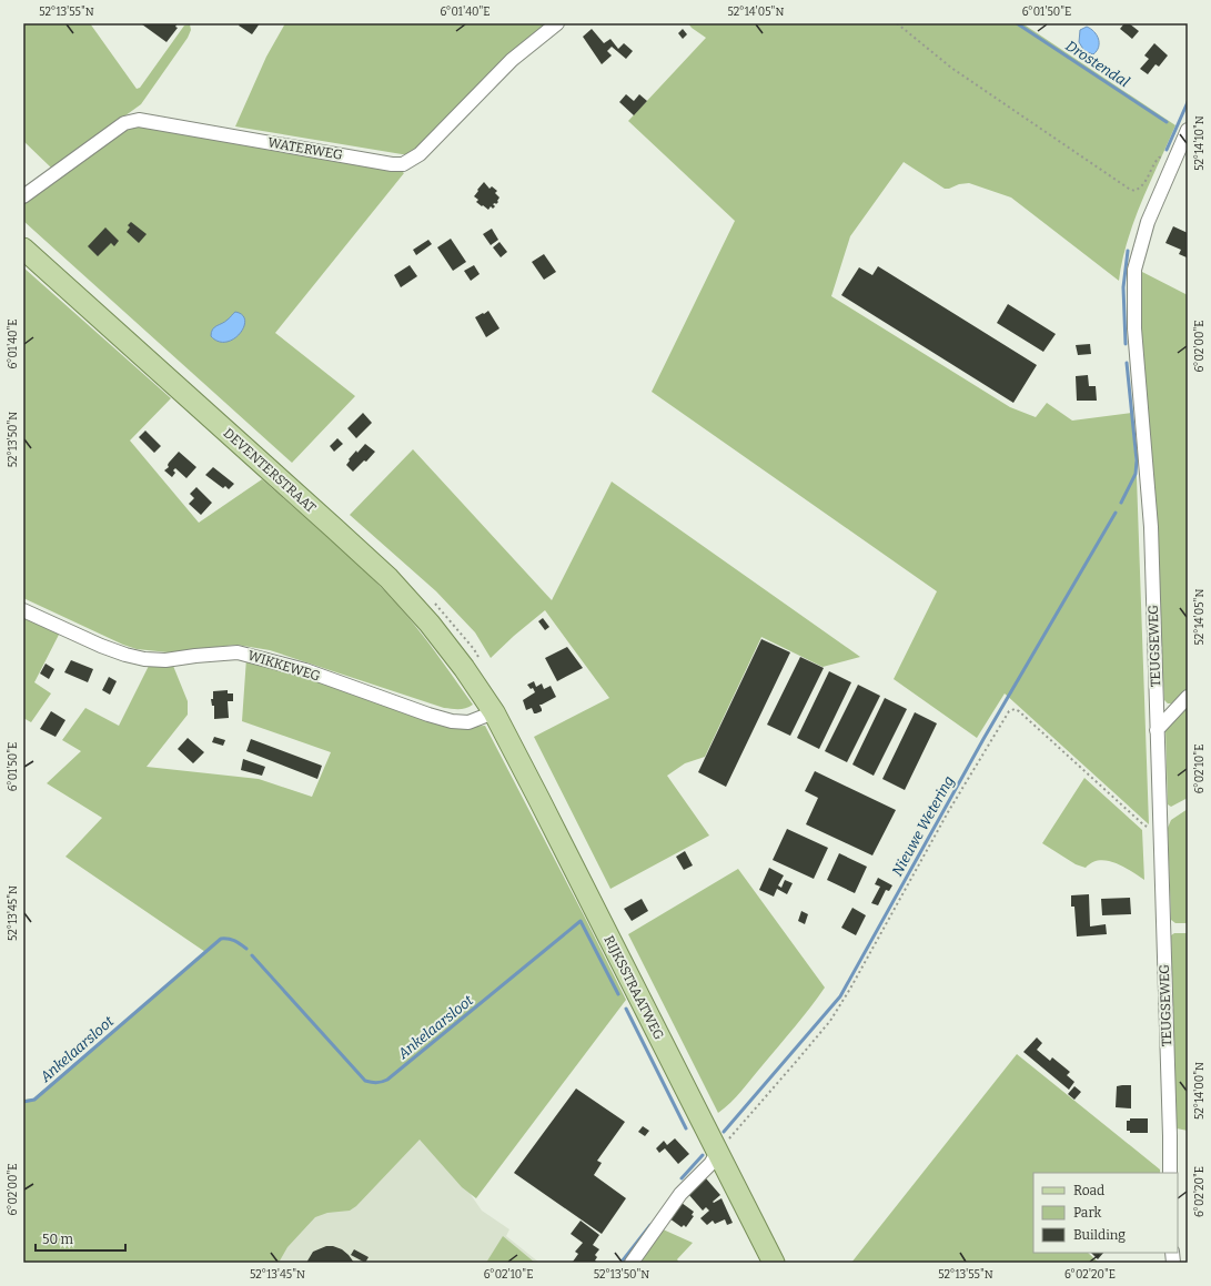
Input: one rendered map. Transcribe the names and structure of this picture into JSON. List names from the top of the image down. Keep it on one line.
{"streets":{"main road":["DEVENTERSTRAAT","RIJKSSTRAATWEG"],"street":["WATERWEG","TEUGSEWEG","WIKKEWEG"]},"crossings":[["DEVENTERSTRAAT","WIKKEWEG"],["DEVENTERSTRAAT","RIJKSSTRAATWEG"],["WIKKEWEG","RIJKSSTRAATWEG"]],"water":["Drostendal","Nieuwe Wetering","Ankelaarsloot"],"legend":["Road","Park","Building"],"scale_bar":"50 m","coordinates":["52°13'55\"N","6°01'40\"E","52°14'05\"N","6°01'50\"E","52°14'10\"N","6°02'00\"E","52°13'50\"N","6°02'10\"E","52°13'45\"N","52°14'00\"N","6°02'20\"E"]}
